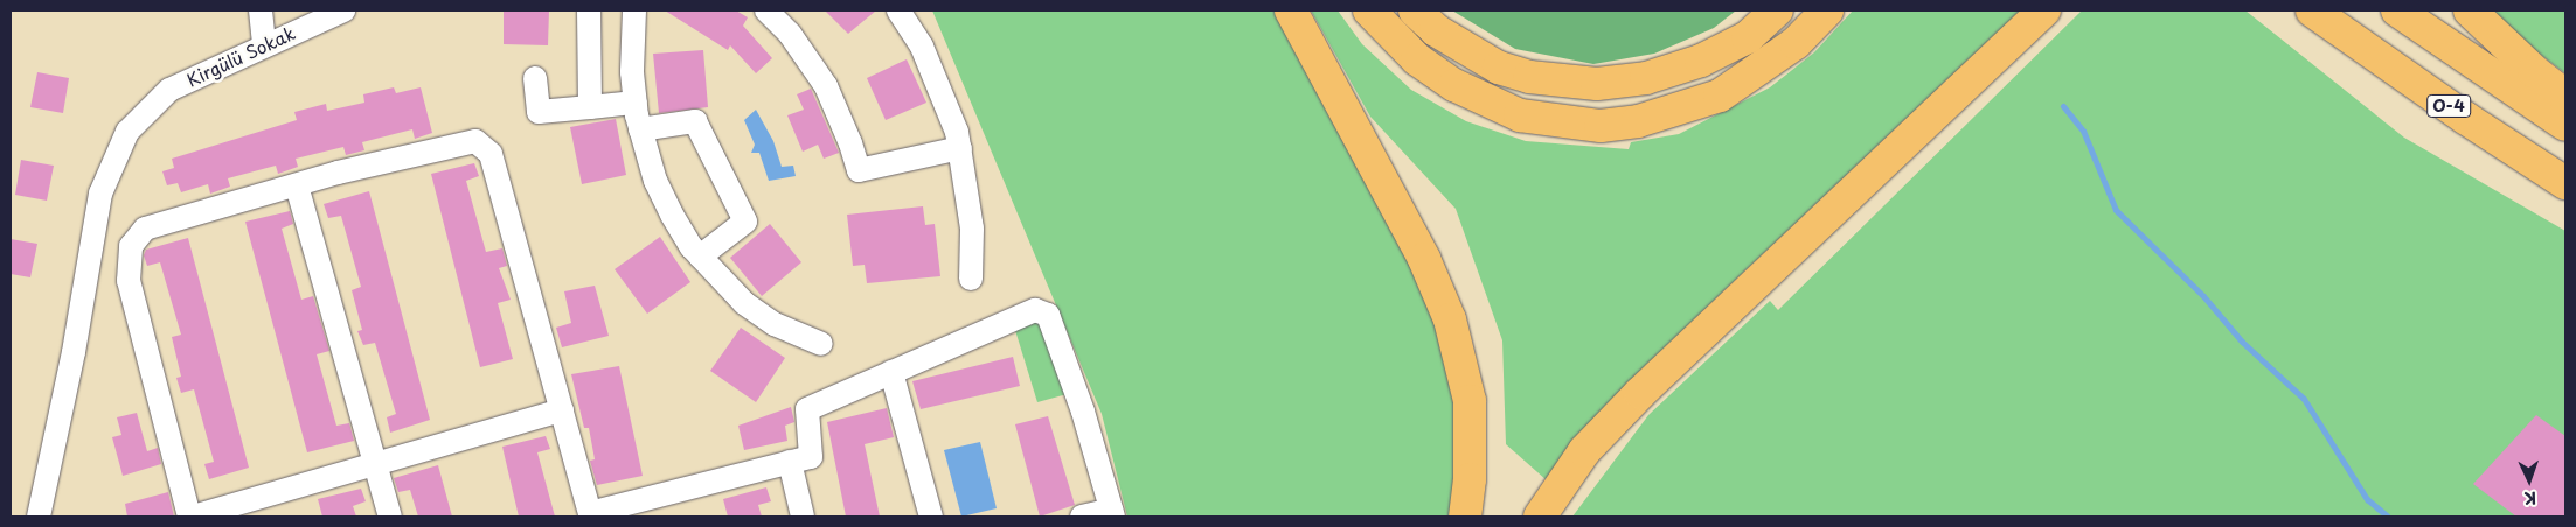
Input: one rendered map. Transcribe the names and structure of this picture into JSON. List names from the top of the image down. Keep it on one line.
{"streets":{"highway":["O-4"],"street":["Kirgülü Sokak"]},"north":"bottom"}
